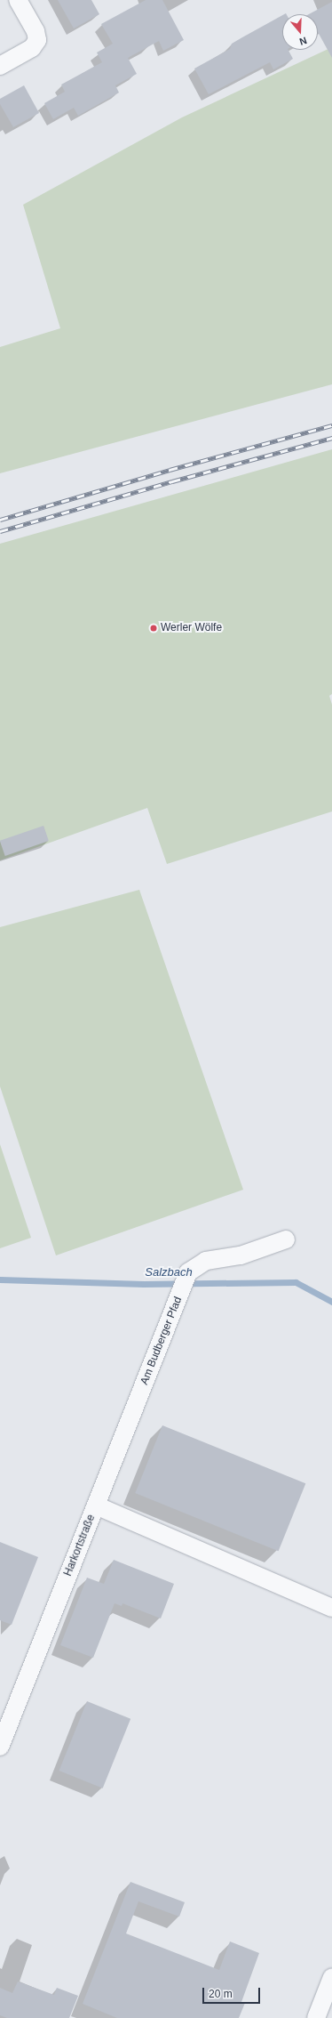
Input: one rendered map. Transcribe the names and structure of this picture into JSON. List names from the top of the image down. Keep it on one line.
{"streets":{"street":["Am Budberger Pfad","Harkortstraße"]},"crossings":[["Am Budberger Pfad","Harkortstraße"]],"water":["Salzbach"],"places":["Werler Wölfe"],"scale_bar":"20 m","north":"bottom"}
